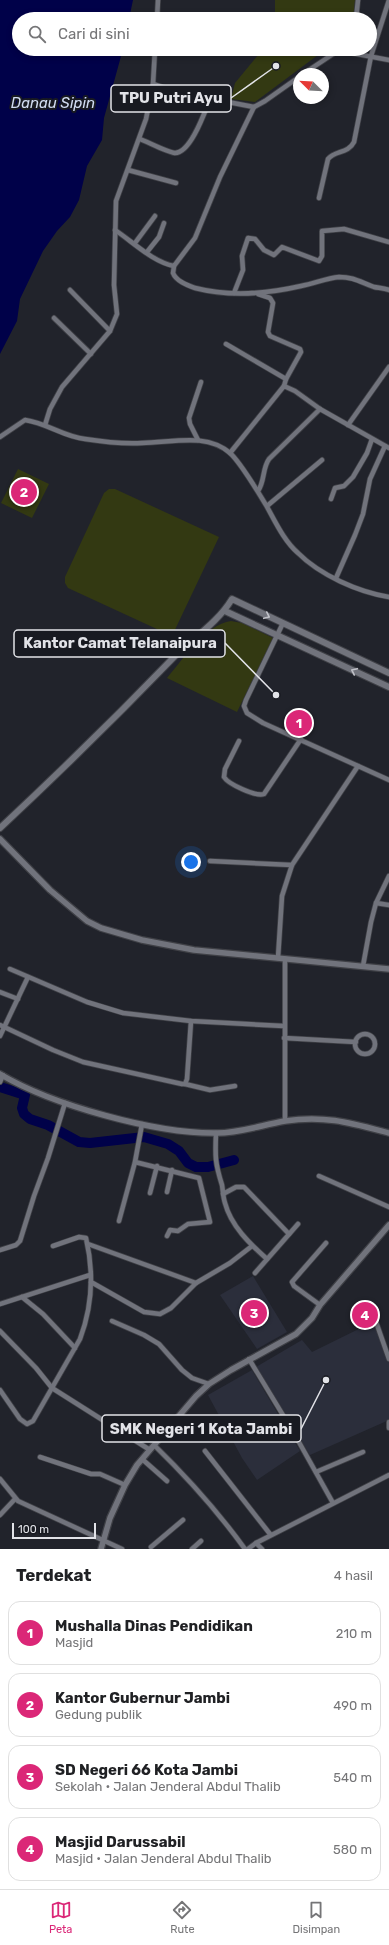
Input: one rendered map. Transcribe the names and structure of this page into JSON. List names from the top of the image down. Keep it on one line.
{"water":["Danau Sipin"],"places":["TPU Putri Ayu","Kantor Camat Telanaipura","SMK Negeri 1 Kota Jambi"],"scale_bar":"100 m","north":"top left","page":{"search":"Cari di sini","pins":["2","1","3","4"],"scale":"100 m","heading":["Terdekat","4 hasil"],"list":[{"mark":"1","name":"Mushalla Dinas Pendidikan","note":"Masjid","value":"210 m"},{"mark":"2","name":"Kantor Gubernur Jambi","note":"Gedung publik","value":"490 m"},{"mark":"3","name":"SD Negeri 66 Kota Jambi","note":"Sekolah · Jalan Jenderal Abdul Thalib","value":"540 m"},{"mark":"4","name":"Masjid Darussabil","note":"Masjid · Jalan Jenderal Abdul Thalib","value":"580 m"}],"nav":["Peta","Rute","Disimpan"]}}
